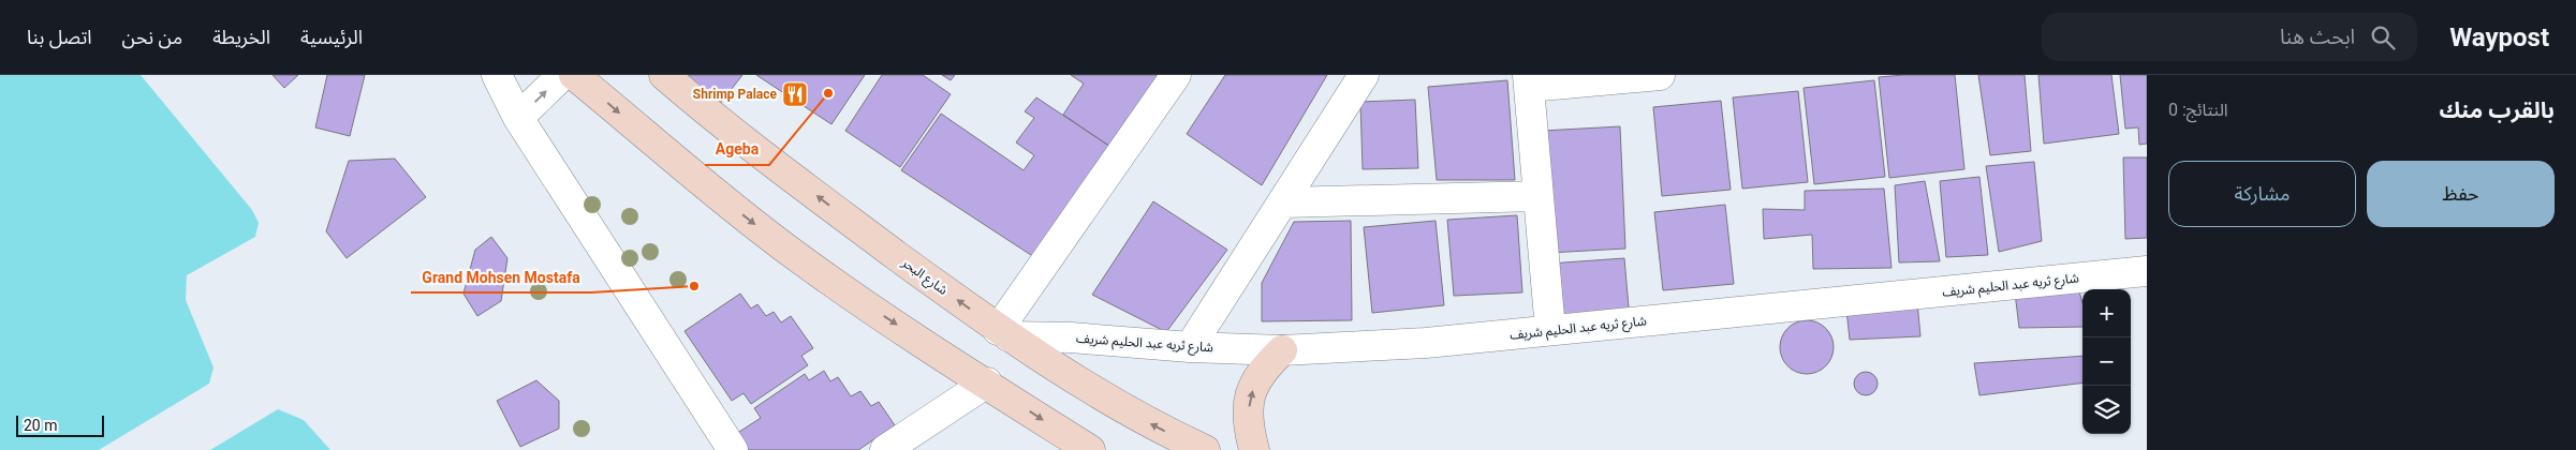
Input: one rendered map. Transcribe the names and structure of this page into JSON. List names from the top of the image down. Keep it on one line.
{"streets":{"main road":["شارع البحر"],"street":["شارع ثريه عبد الحليم شريف"]},"crossings":[["شارع البحر","شارع ثريه عبد الحليم شريف"]],"places":{"other":["Ageba","Grand Mohsen Mostafa"],"restaurant":["Shrimp Palace"]},"scale_bar":"20 m","page":{"header":"Waypost","search":"ابحث هنا","nav":["الرئيسية","الخريطة","من نحن","اتصل بنا"],"heading":["بالقرب منك","النتائج: 0"],"buttons":["حفظ","مشاركة"],"map_buttons":["+","−"],"scale":"20 m"}}
